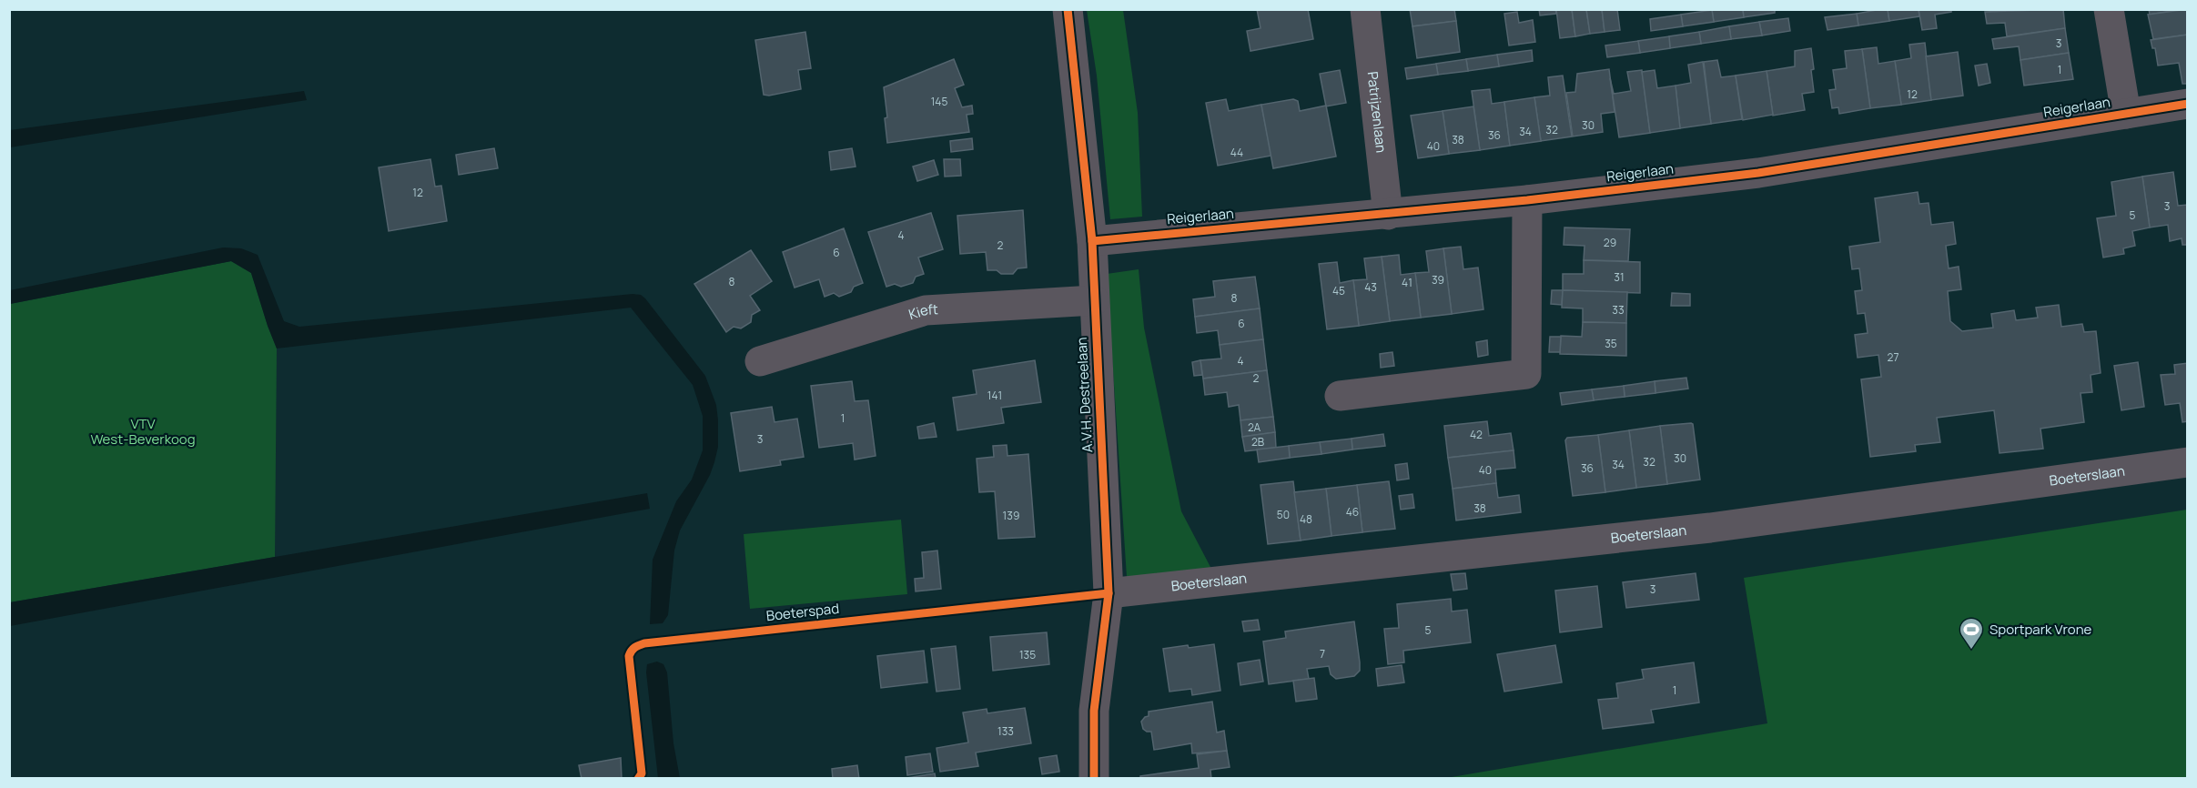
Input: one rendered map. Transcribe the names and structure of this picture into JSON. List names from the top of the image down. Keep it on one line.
{"streets":{"street":["Reigerlaan","Patrijzenlaan","Kieft","A.V.H. Destreelaan","Boeterslaan"],"cycle path":["Boeterspad"]},"crossings":[["Reigerlaan","Patrijzenlaan"],["Reigerlaan","A.V.H. Destreelaan"],["Kieft","A.V.H. Destreelaan"],["A.V.H. Destreelaan","Boeterslaan"]],"parks":["VTV West-Beverkoog"],"places":{"sports":["Sportpark Vrone"]},"house_numbers":["3","1","12","145","30","32","34","36","38","40","44","12","3","5","4","29","2","6","31","39","8","41","43","45","8","33","6","35","27","4","2","141","1","2A","42","3","2B","30","32","34","36","40","38","46","50","139","48","3","5","7","135","1","133"]}
